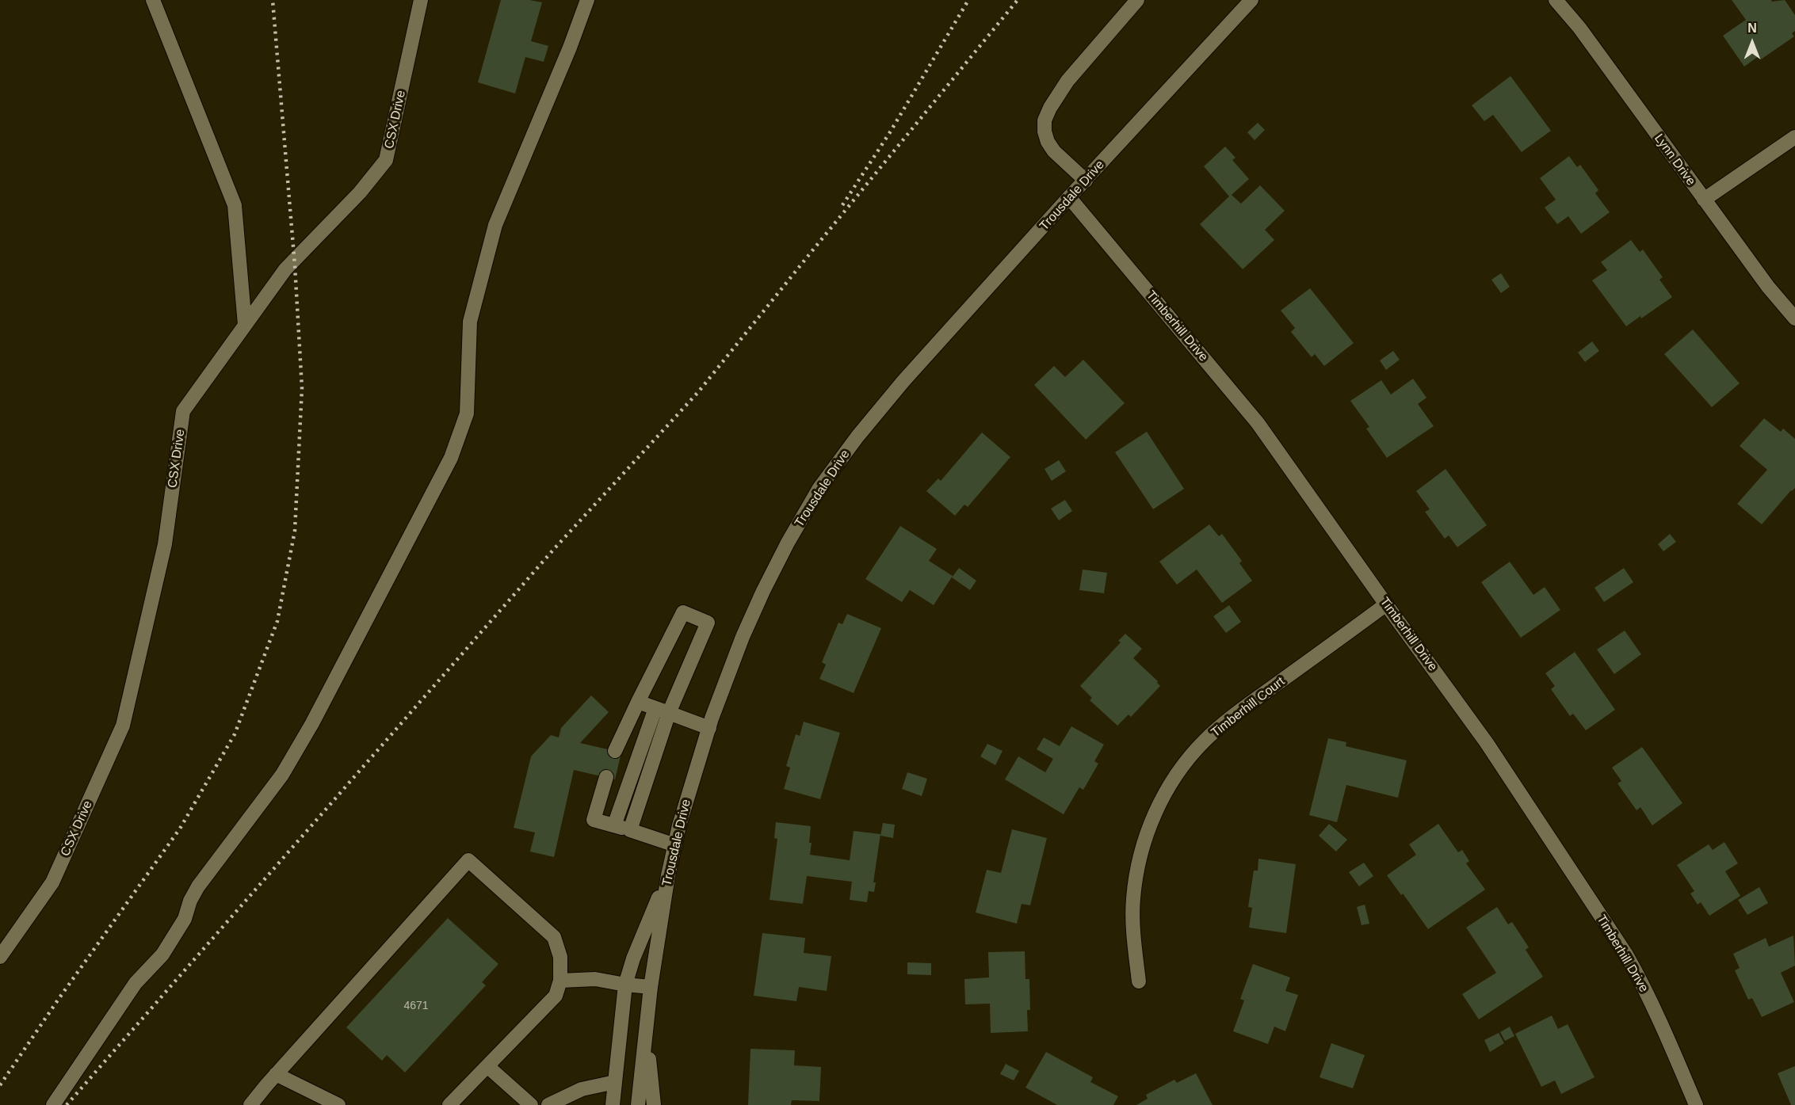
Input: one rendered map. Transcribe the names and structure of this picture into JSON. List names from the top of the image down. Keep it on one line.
{"streets":{"street":["CSX Drive","Lynn Drive","Trousdale Drive","Timberhill Drive","Timberhill Court"]},"crossings":[["Trousdale Drive","Timberhill Drive"],["Timberhill Drive","Timberhill Court"]],"house_numbers":["4671"],"north":"top"}
